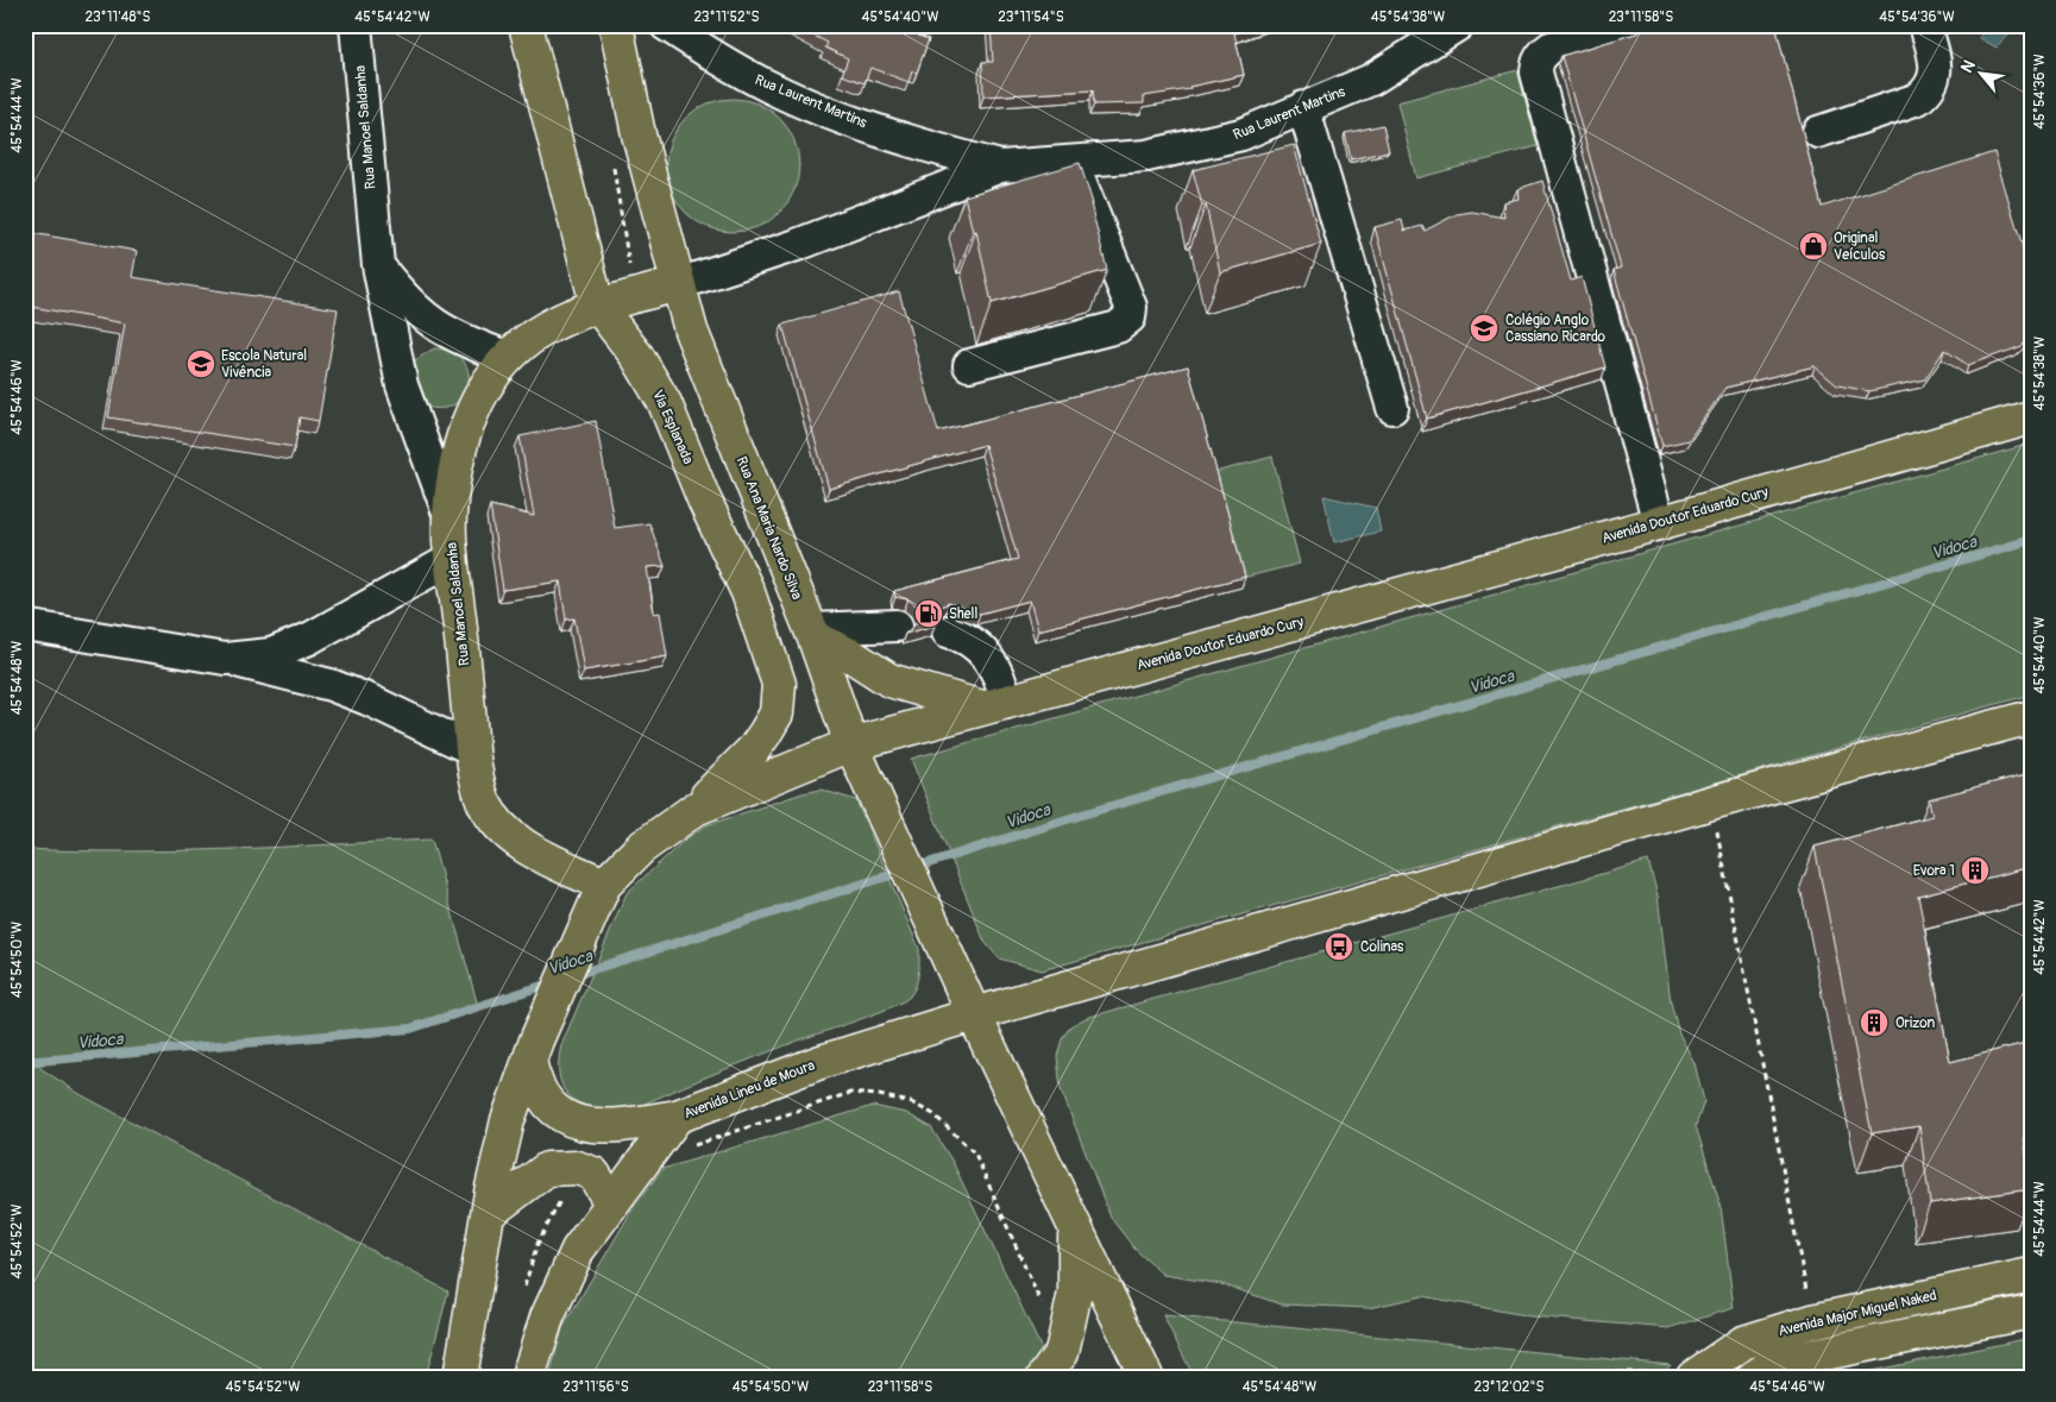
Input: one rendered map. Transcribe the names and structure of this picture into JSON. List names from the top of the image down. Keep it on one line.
{"streets":{"main road":["Rua Manoel Saldanha","Via Esplanada","Avenida Doutor Eduardo Cury","Rua Ana Maria Nardo Silva","Avenida Lineu de Moura","Avenida Major Miguel Naked"],"street":["Rua Laurent Martins"]},"crossings":[["Rua Laurent Martins","Rua Ana Maria Nardo Silva"],["Rua Manoel Saldanha","Avenida Doutor Eduardo Cury"],["Via Esplanada","Avenida Doutor Eduardo Cury"],["Avenida Doutor Eduardo Cury","Rua Ana Maria Nardo Silva"],["Rua Ana Maria Nardo Silva","Avenida Lineu de Moura"]],"water":["Vidoca"],"places":{"shop":["Original Veículos"],"school or university":["Colégio Anglo Cassiano Ricardo","Escola Natural Vivência"],"fuel station":["Shell"],"building":["Evora 1","Orizon"],"bus stop":["Colinas"]},"north":"top left","coordinates":["23°11'48\"S","45°54'42\"W","23°11'52\"S","45°54'40\"W","23°11'54\"S","45°54'38\"W","23°11'58\"S","45°54'36\"W","45°54'44\"W","45°54'46\"W","45°54'48\"W","45°54'50\"W","45°54'52\"W","23°11'56\"S","23°12'02\"S"]}
